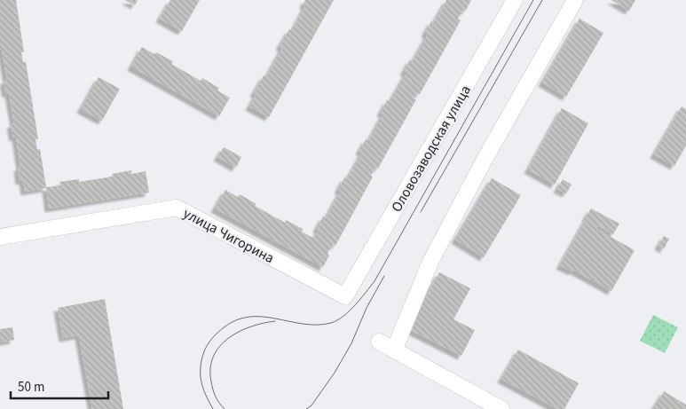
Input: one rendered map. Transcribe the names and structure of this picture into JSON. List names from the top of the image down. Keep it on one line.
{"streets":{"street":["Оловозаводская улица","улица Чигорина"]},"crossings":[["Оловозаводская улица","улица Чигорина"]],"scale_bar":"50 m"}
